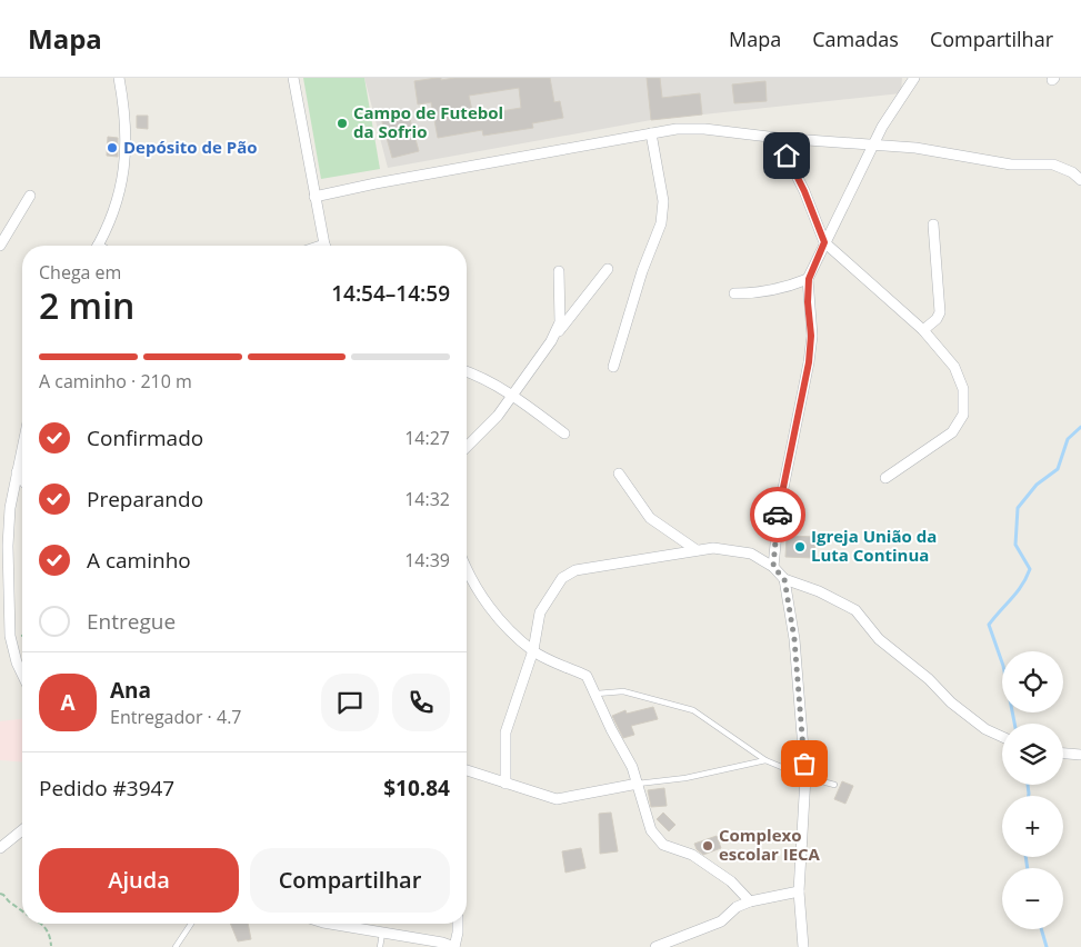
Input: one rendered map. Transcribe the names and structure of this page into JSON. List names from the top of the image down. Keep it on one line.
{"places":["Campo de Futebol da Sofrio","Depósito de Pão","Igreja União da Luta Continua","Complexo escolar IECA"],"page":{"header":"Mapa","nav":["Mapa","Camadas","Compartilhar"],"heading":["2 min","Chega em","14:54–14:59"],"panel":["Ana","Entregador · 4.7","Pedido #3947","$10.84"],"bar":"A caminho · 210 m","list":[["Confirmado","14:27"],["Preparando","14:32"],["A caminho","14:39"],"Entregue"],"map_buttons":["+","−"],"round":"A","buttons":["Ajuda","Compartilhar"]}}
